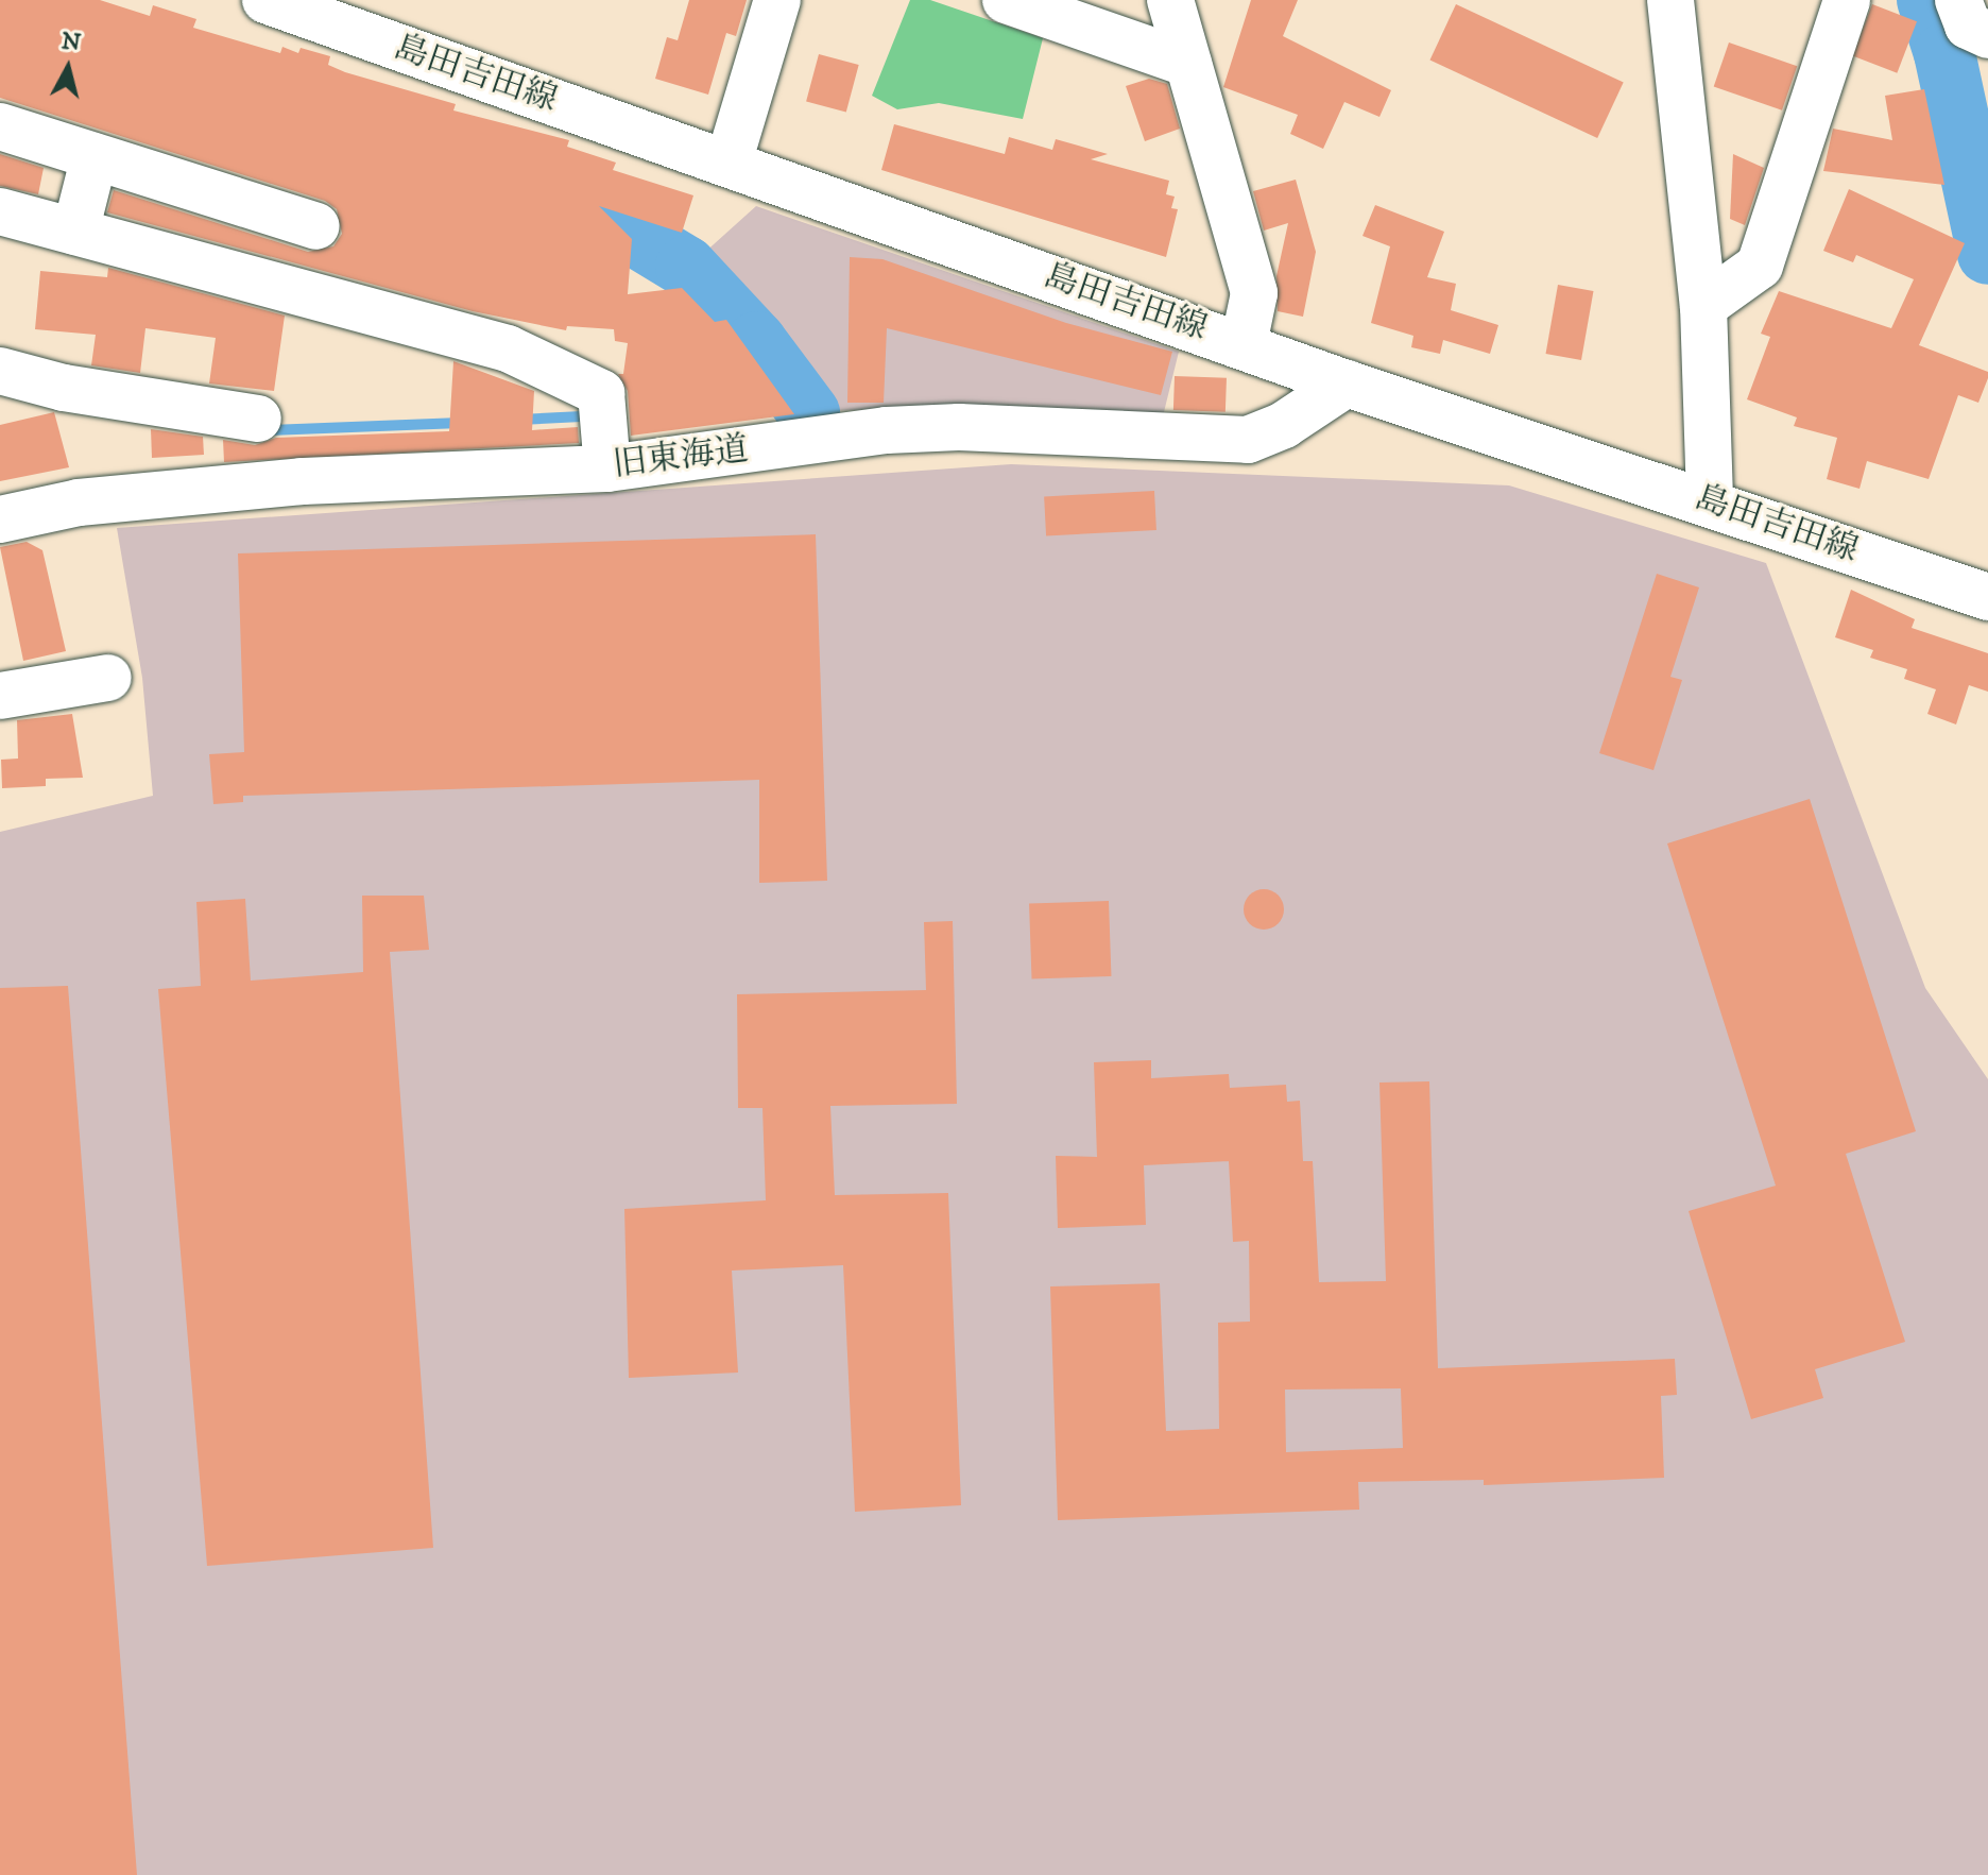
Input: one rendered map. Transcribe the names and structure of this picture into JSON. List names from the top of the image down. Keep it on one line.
{"streets":{"street":["島田吉田線","旧東海道"]},"crossings":[["島田吉田線","旧東海道"]],"north":"top"}
